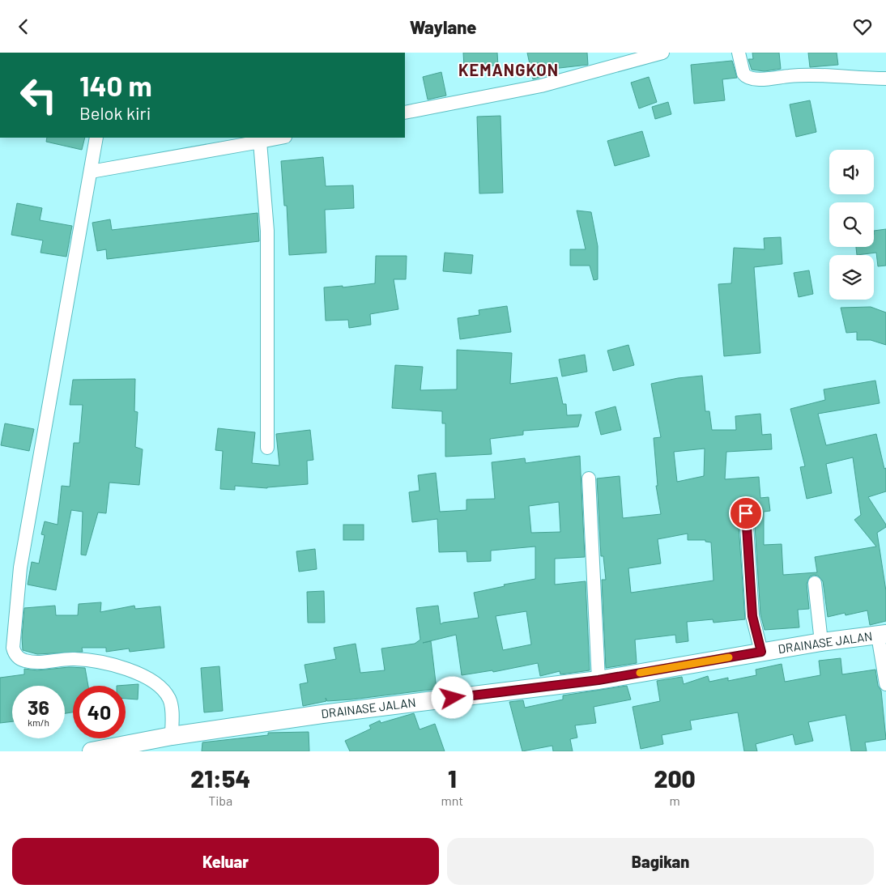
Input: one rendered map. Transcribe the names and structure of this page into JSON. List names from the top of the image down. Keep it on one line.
{"streets":{"street":["DRAINASE JALAN"]},"districts":["KEMANGKON"],"page":{"header":"Waylane","turn":["140 m","Belok kiri"],"speed":"36 km/h","limit":"40","eta":["21:54","Tiba","1","mnt","200","m"],"buttons":["Keluar","Bagikan"]}}
